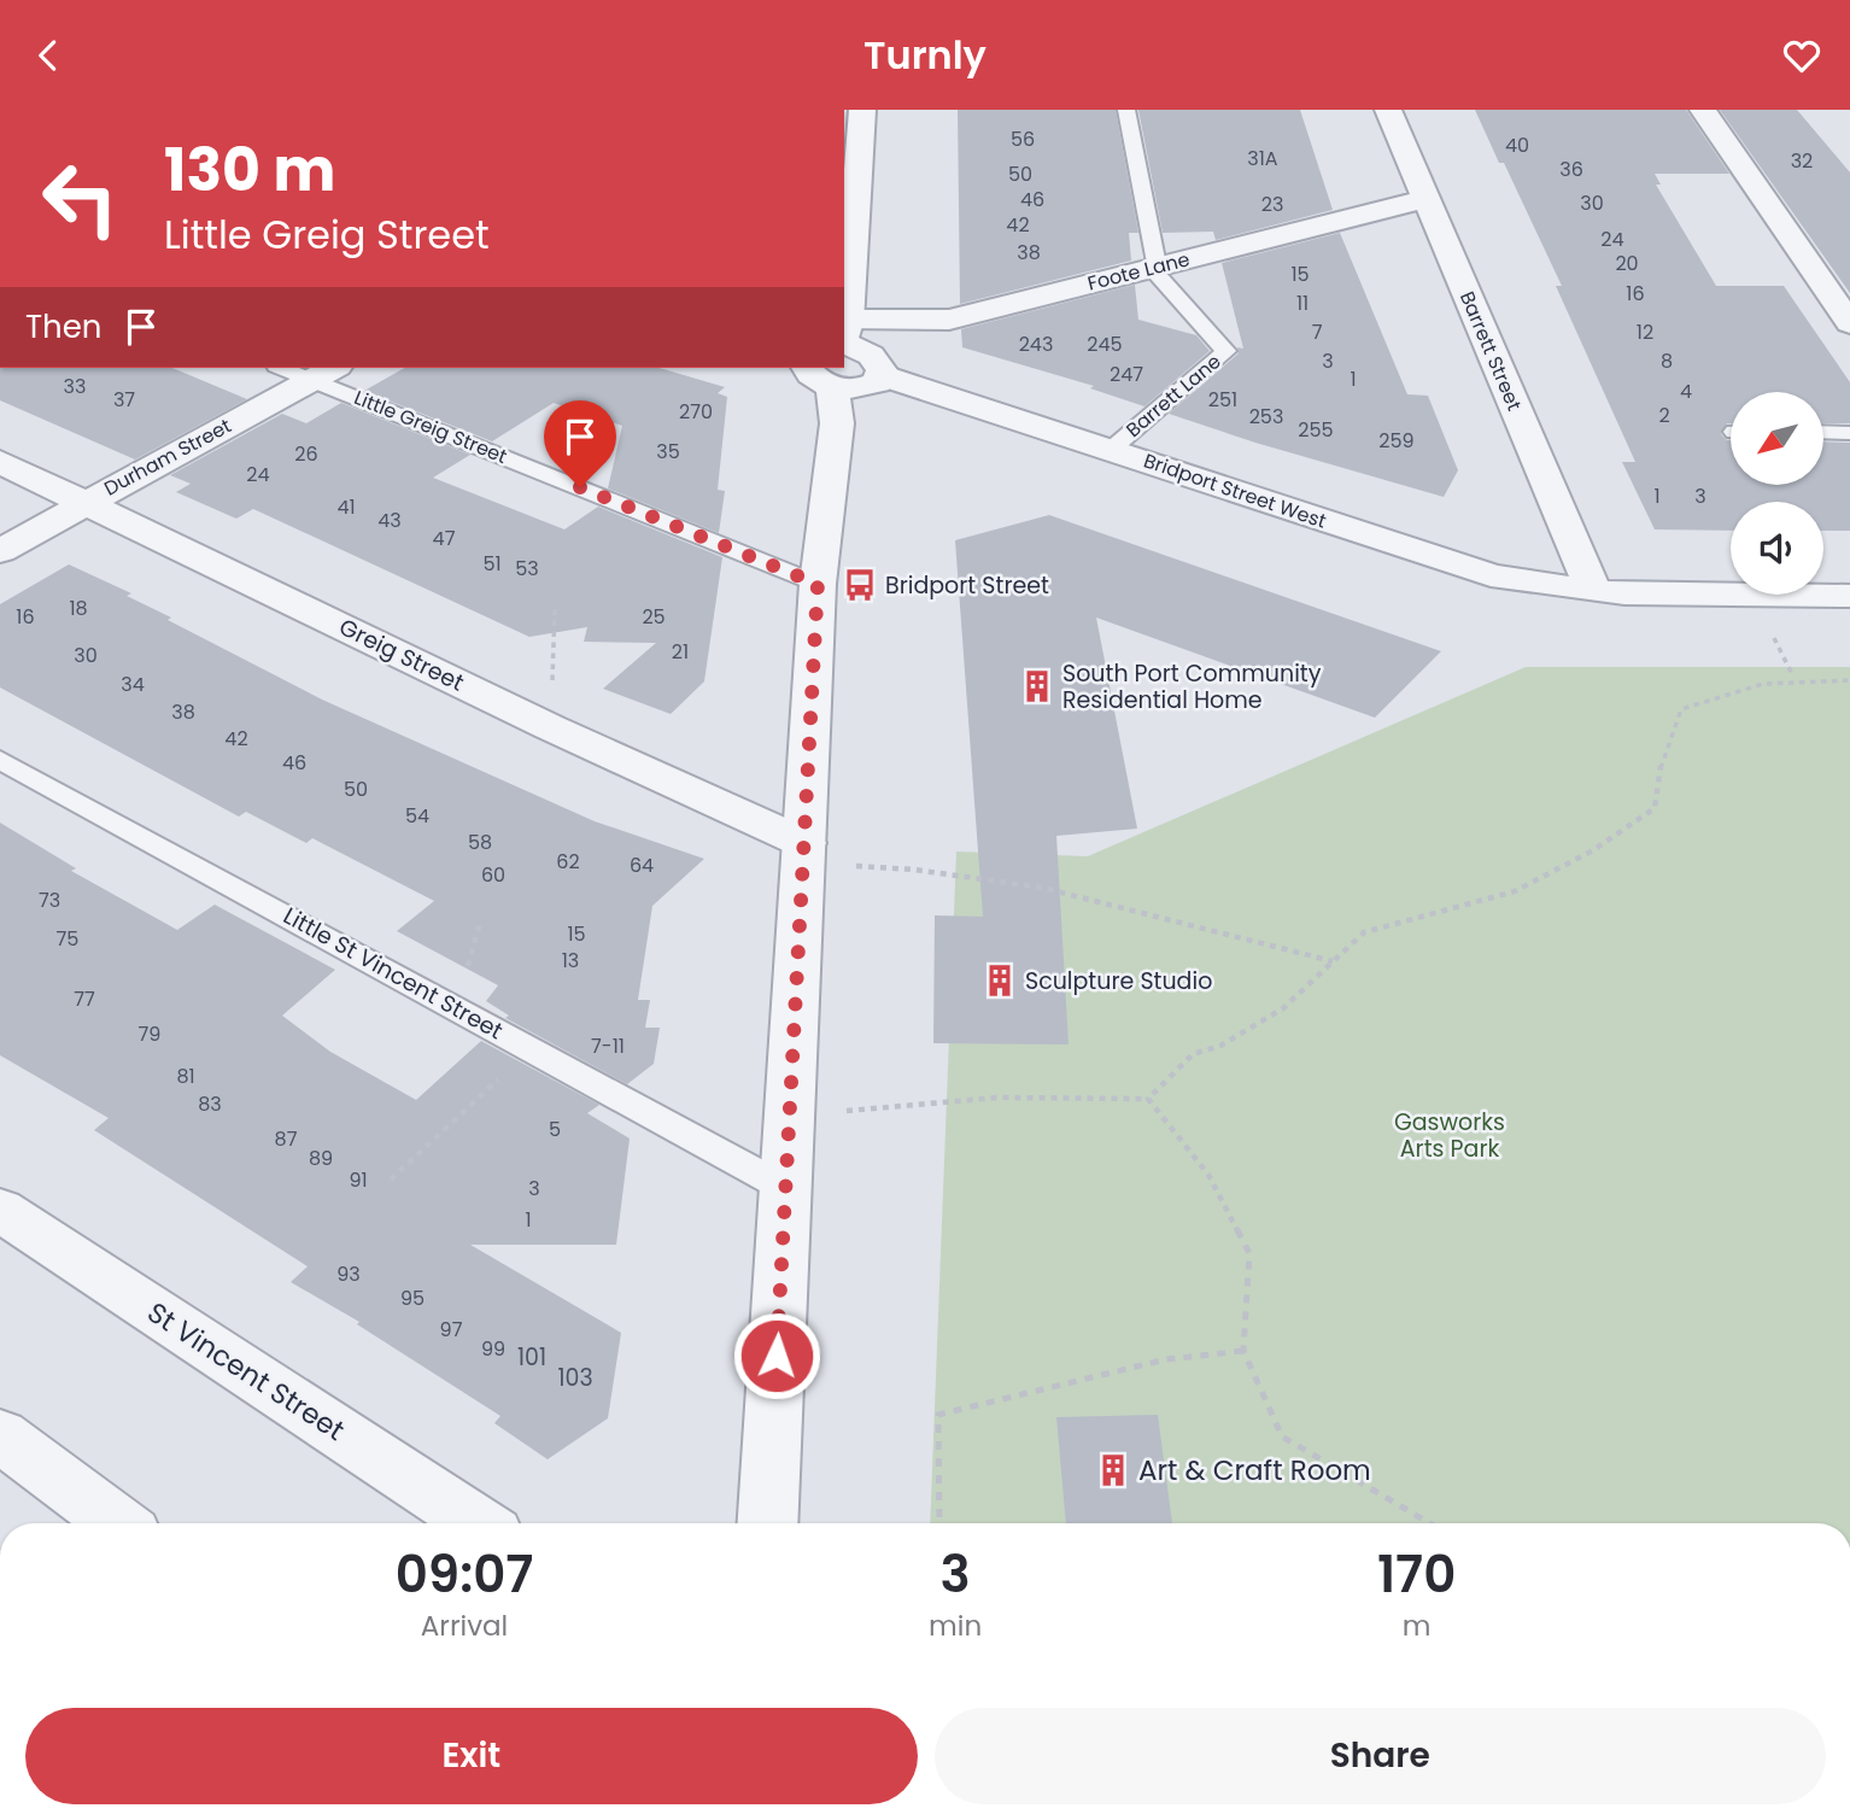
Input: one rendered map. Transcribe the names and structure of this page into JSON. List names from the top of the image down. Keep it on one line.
{"streets":{"street":["Foote Lane","Barrett Street","Durham Street","Bridport Street West","Greig Street","St Vincent Street"],"lane":["Barrett Lane","Little Greig Street","Little St Vincent Street"]},"crossings":[["Foote Lane","Barrett Street"],["Foote Lane","Barrett Lane"],["Barrett Street","Bridport Street West"],["Barrett Lane","Bridport Street West"],["Little Greig Street","Durham Street"],["Durham Street","Greig Street"]],"parks":["Gasworks Arts Park"],"places":{"bus stop":["Bridport Street"],"building":["South Port Community Residential Home","Sculpture Studio","Art & Craft Room"]},"house_numbers":["56","40","31A","32","36","50","46","30","23","42","24","38","20","15","16","11","7","12","243","245","3","8","247","1","33","4","37","251","270","2","253","255","259","35","26","24","1","3","41","43","47","51","53","18","16","25","21","30","34","38","42","46","50","54","58","62","64","60","73","15","75","13","77","79","7-11","81","83","5","87","89","91","3","1","93","95","97","99","101","103"],"north":"bottom left","page":{"header":"Turnly","turn":["130 m","Little Greig Street"],"then":"Then","eta":["09:07","Arrival","3","min","170","m"],"buttons":["Exit","Share"]}}
